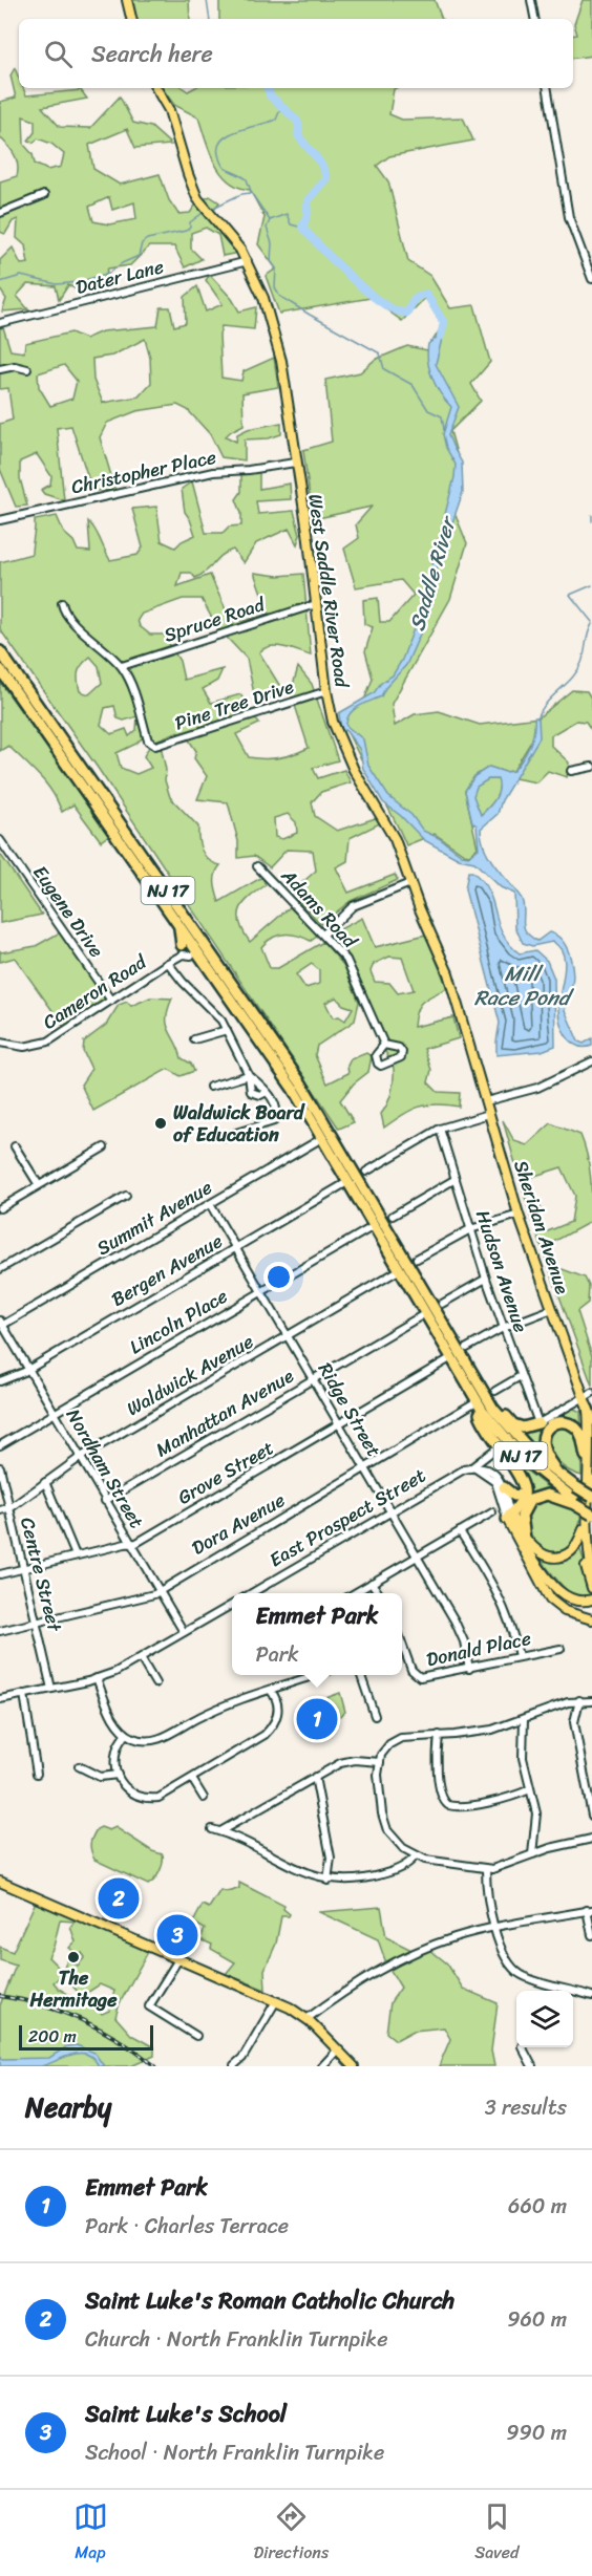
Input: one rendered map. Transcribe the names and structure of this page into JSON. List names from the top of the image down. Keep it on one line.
{"streets":{"highway":["NJ 17"],"main road":["West Saddle River Road","Sheridan Avenue"],"street":["Dater Lane","Christopher Place","Spruce Road","Pine Tree Drive","Adams Road","Eugene Drive","Cameron Road","Summit Avenue","Bergen Avenue","Hudson Avenue","Lincoln Place","Waldwick Avenue","Ridge Street","Manhattan Avenue","Nordham Street","Grove Street","East Prospect Street","Dora Avenue","Centre Street","Donald Place"]},"crossings":[["Dater Lane","West Saddle River Road"],["Christopher Place","West Saddle River Road"],["West Saddle River Road","Spruce Road"],["West Saddle River Road","Pine Tree Drive"],["West Saddle River Road","Sheridan Avenue"],["Spruce Road","Pine Tree Drive"],["NJ 17","Summit Avenue"],["NJ 17","Sheridan Avenue"],["NJ 17","Bergen Avenue"],["NJ 17","Lincoln Place"],["NJ 17","Waldwick Avenue"],["NJ 17","Manhattan Avenue"],["NJ 17","Grove Street"],["NJ 17","Dora Avenue"],["Eugene Drive","Cameron Road"],["Summit Avenue","Ridge Street"],["Summit Avenue","Nordham Street"],["Bergen Avenue","Ridge Street"],["Bergen Avenue","Nordham Street"],["Lincoln Place","Ridge Street"],["Lincoln Place","Nordham Street"],["Waldwick Avenue","Ridge Street"],["Waldwick Avenue","Nordham Street"],["Waldwick Avenue","Centre Street"],["Ridge Street","Manhattan Avenue"],["Ridge Street","Grove Street"],["Ridge Street","East Prospect Street"],["Ridge Street","Dora Avenue"],["Ridge Street","Donald Place"],["Manhattan Avenue","Nordham Street"],["Nordham Street","Grove Street"],["Nordham Street","Dora Avenue"],["Grove Street","Centre Street"],["Dora Avenue","Centre Street"]],"water":["Saddle River","Mill Race Pond"],"places":["Waldwick Board of Education","The Hermitage"],"scale_bar":"200 m","page":{"search":"Search here","popup":["Emmet Park","Park"],"pins":["1","2","3"],"scale":"200 m","heading":["Nearby","3 results"],"list":[{"mark":"1","name":"Emmet Park","note":"Park · Charles Terrace","value":"660 m"},{"mark":"2","name":"Saint Luke's Roman Catholic Church","note":"Church · North Franklin Turnpike","value":"960 m"},{"mark":"3","name":"Saint Luke's School","note":"School · North Franklin Turnpike","value":"990 m"}],"nav":["Map","Directions","Saved"]}}
